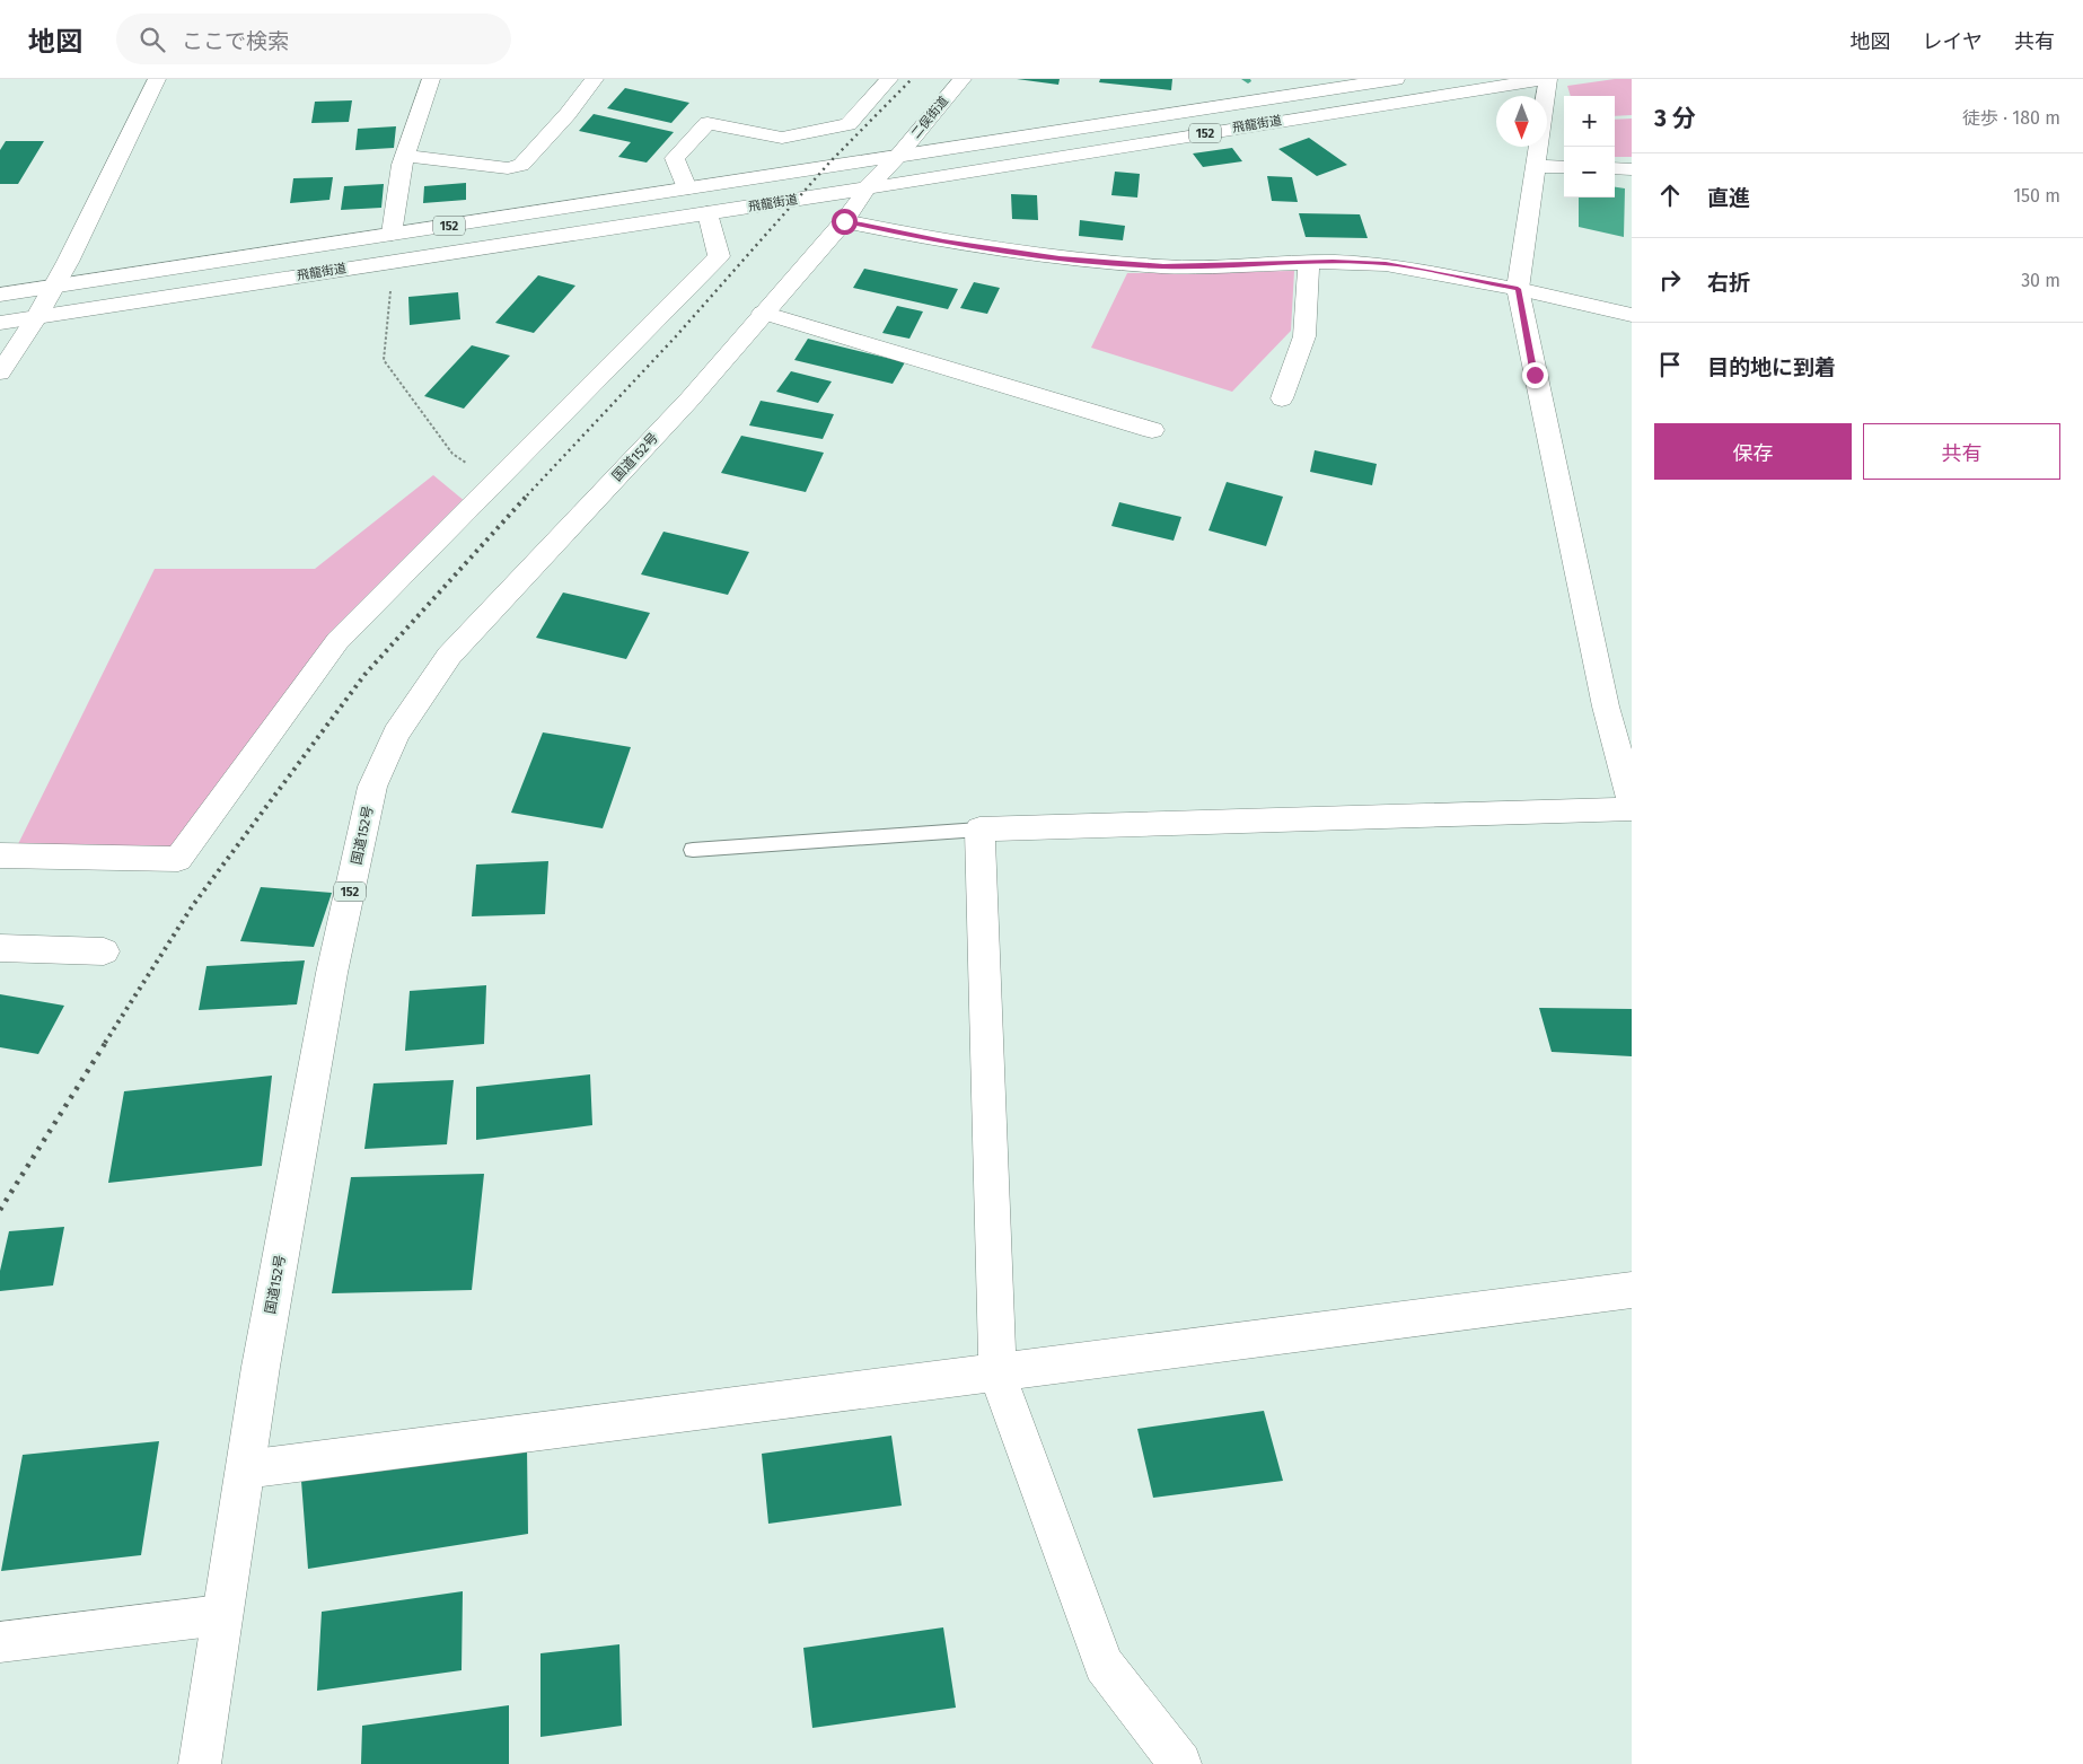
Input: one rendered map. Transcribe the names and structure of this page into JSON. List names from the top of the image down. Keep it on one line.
{"streets":{"main road":["二俣街道","飛龍街道","152","国道152号"]},"crossings":[["二俣街道","飛龍街道"],["二俣街道","国道152号"],["飛龍街道","国道152号"]],"north":"bottom","page":{"header":"地図","search":"ここで検索","nav":["地図","レイヤ","共有"],"heading":["3 分","徒歩 · 180 m"],"map_buttons":["+","−"],"list":[["直進","150 m"],["右折","30 m"],"目的地に到着"],"buttons":["保存","共有"]}}
